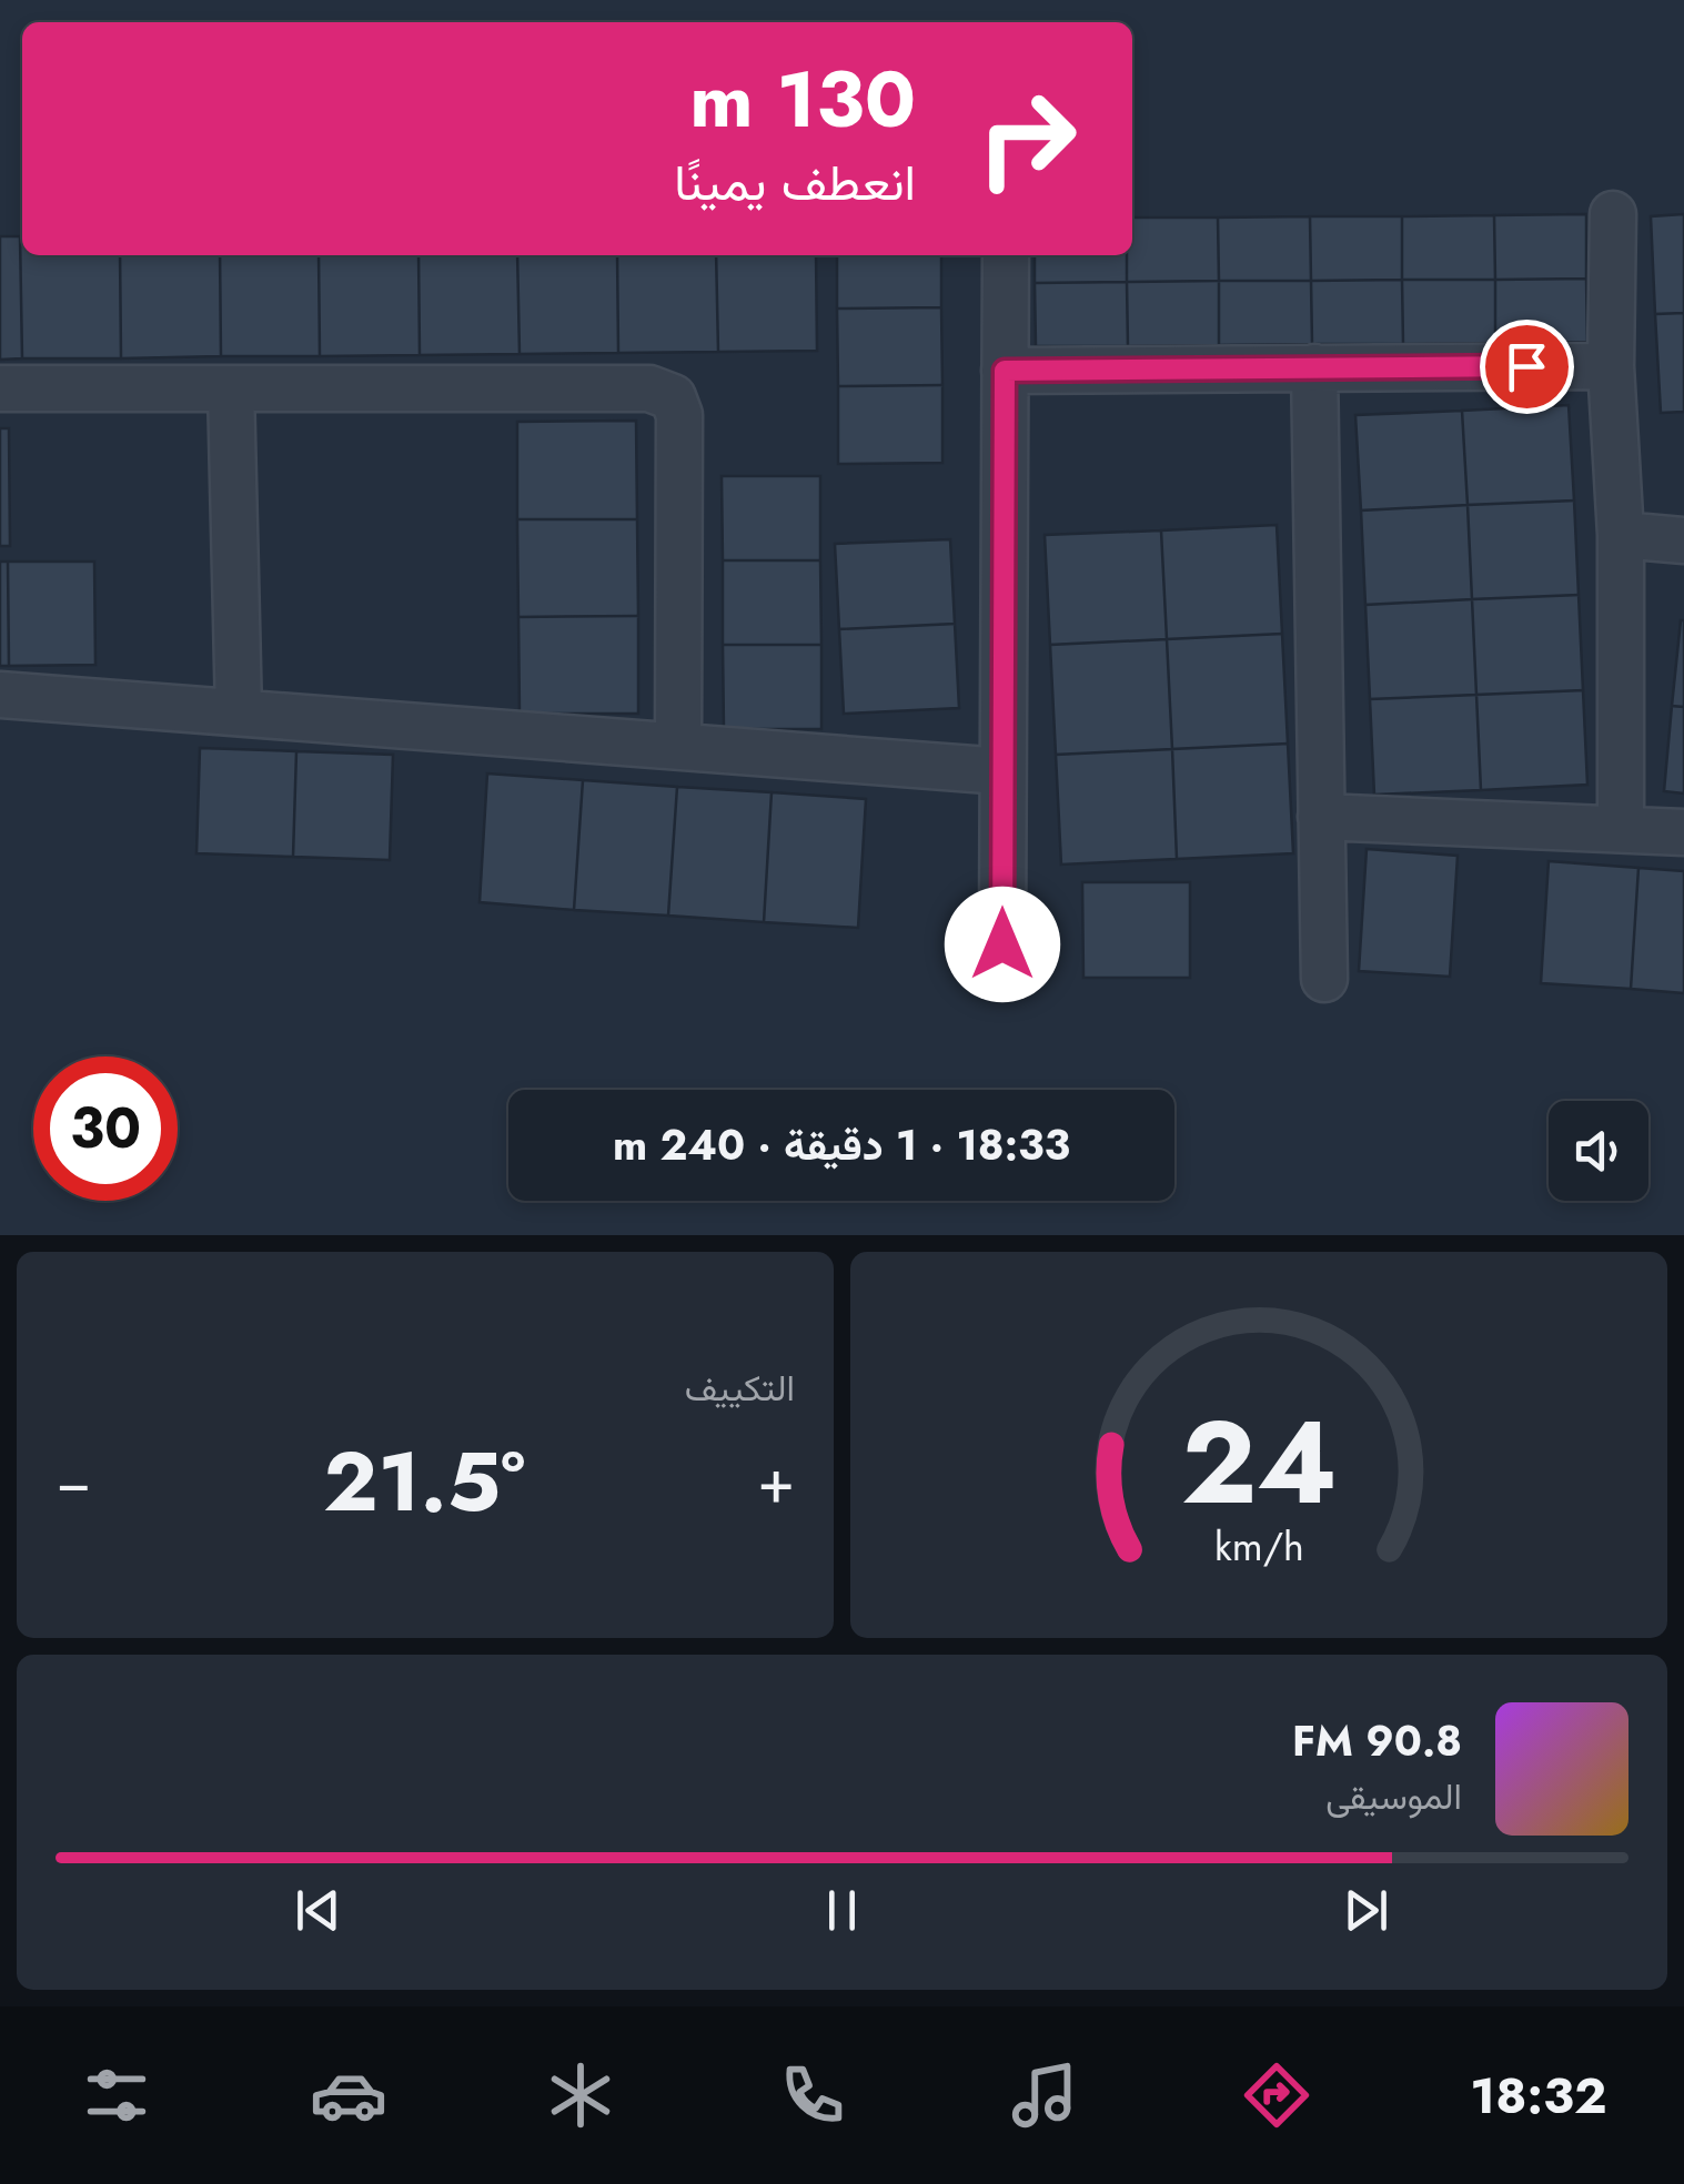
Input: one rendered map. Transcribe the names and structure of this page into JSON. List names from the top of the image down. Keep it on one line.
{"page":{"turn":["130 m","انعطف يمينًا"],"limit":"30","trip":"18:33 · 1 دقيقة · 240 m","tile":"التكييف","heat":["−","21.5°","+"],"song":["90.8 FM","الموسيقى"],"tabs":"18:32","gauge":["24","km/h"]}}
